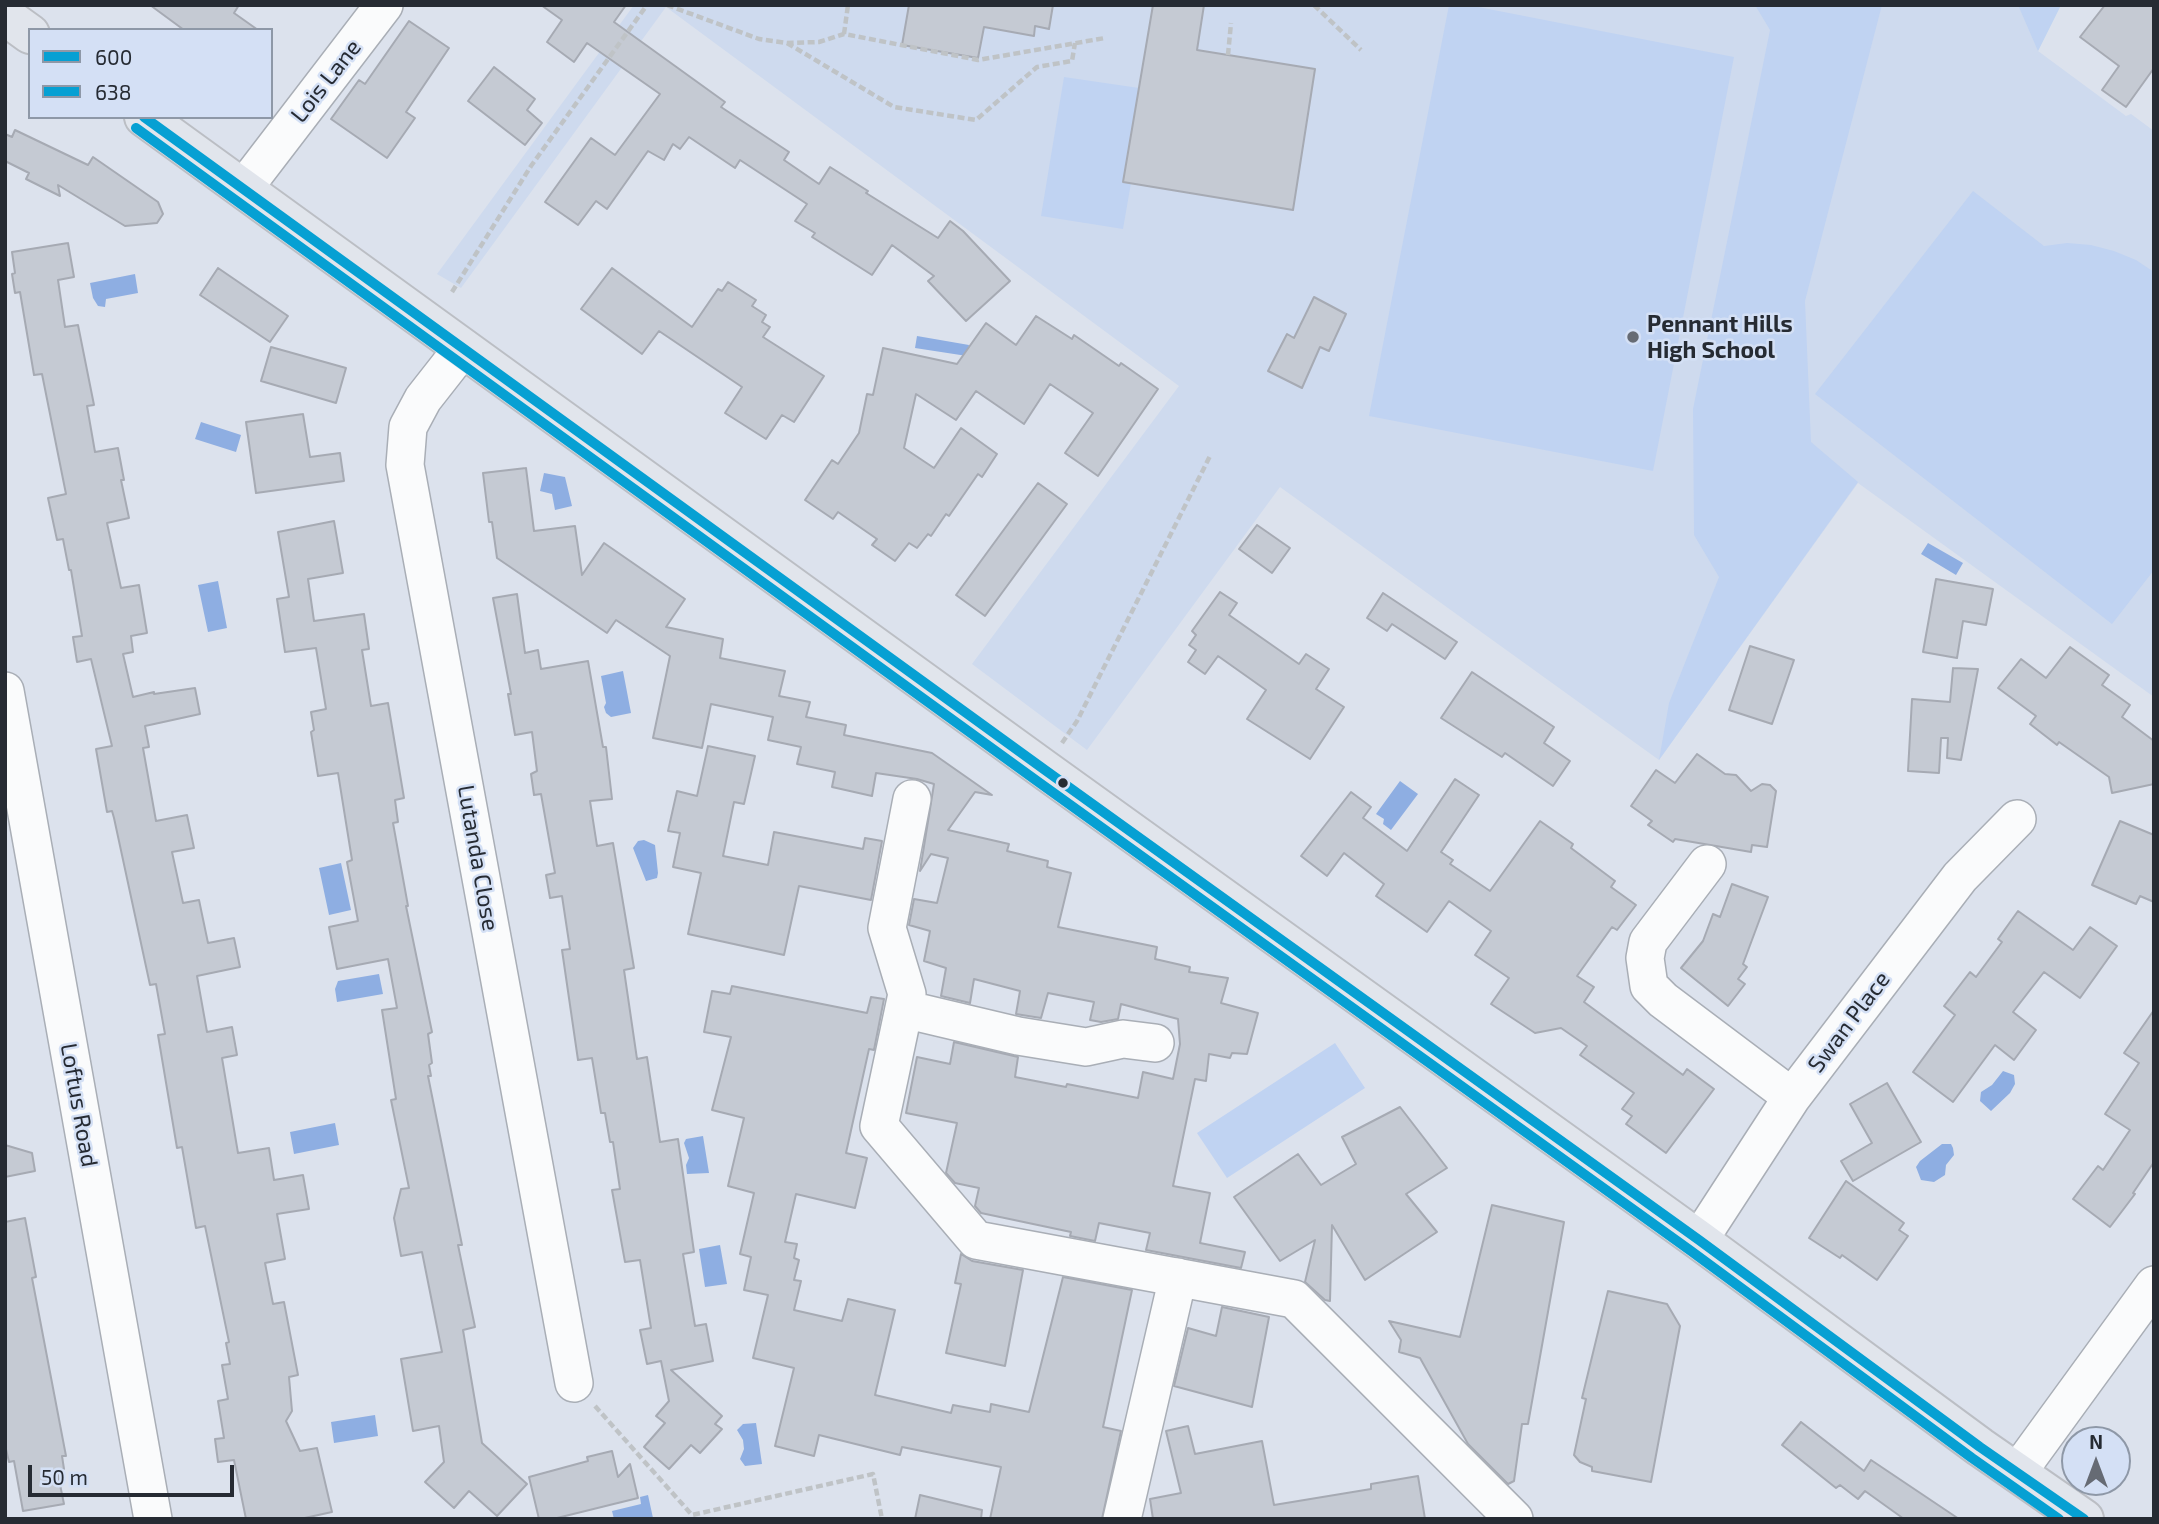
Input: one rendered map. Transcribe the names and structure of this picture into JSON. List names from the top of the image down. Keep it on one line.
{"streets":{"street":["Lois Lane","Lutanda Close","Swan Place","Loftus Road"]},"places":["Pennant Hills High School"],"lines":["transit line 600","transit line 638"],"legend":["600","638"],"scale_bar":"50 m","north":"top"}
